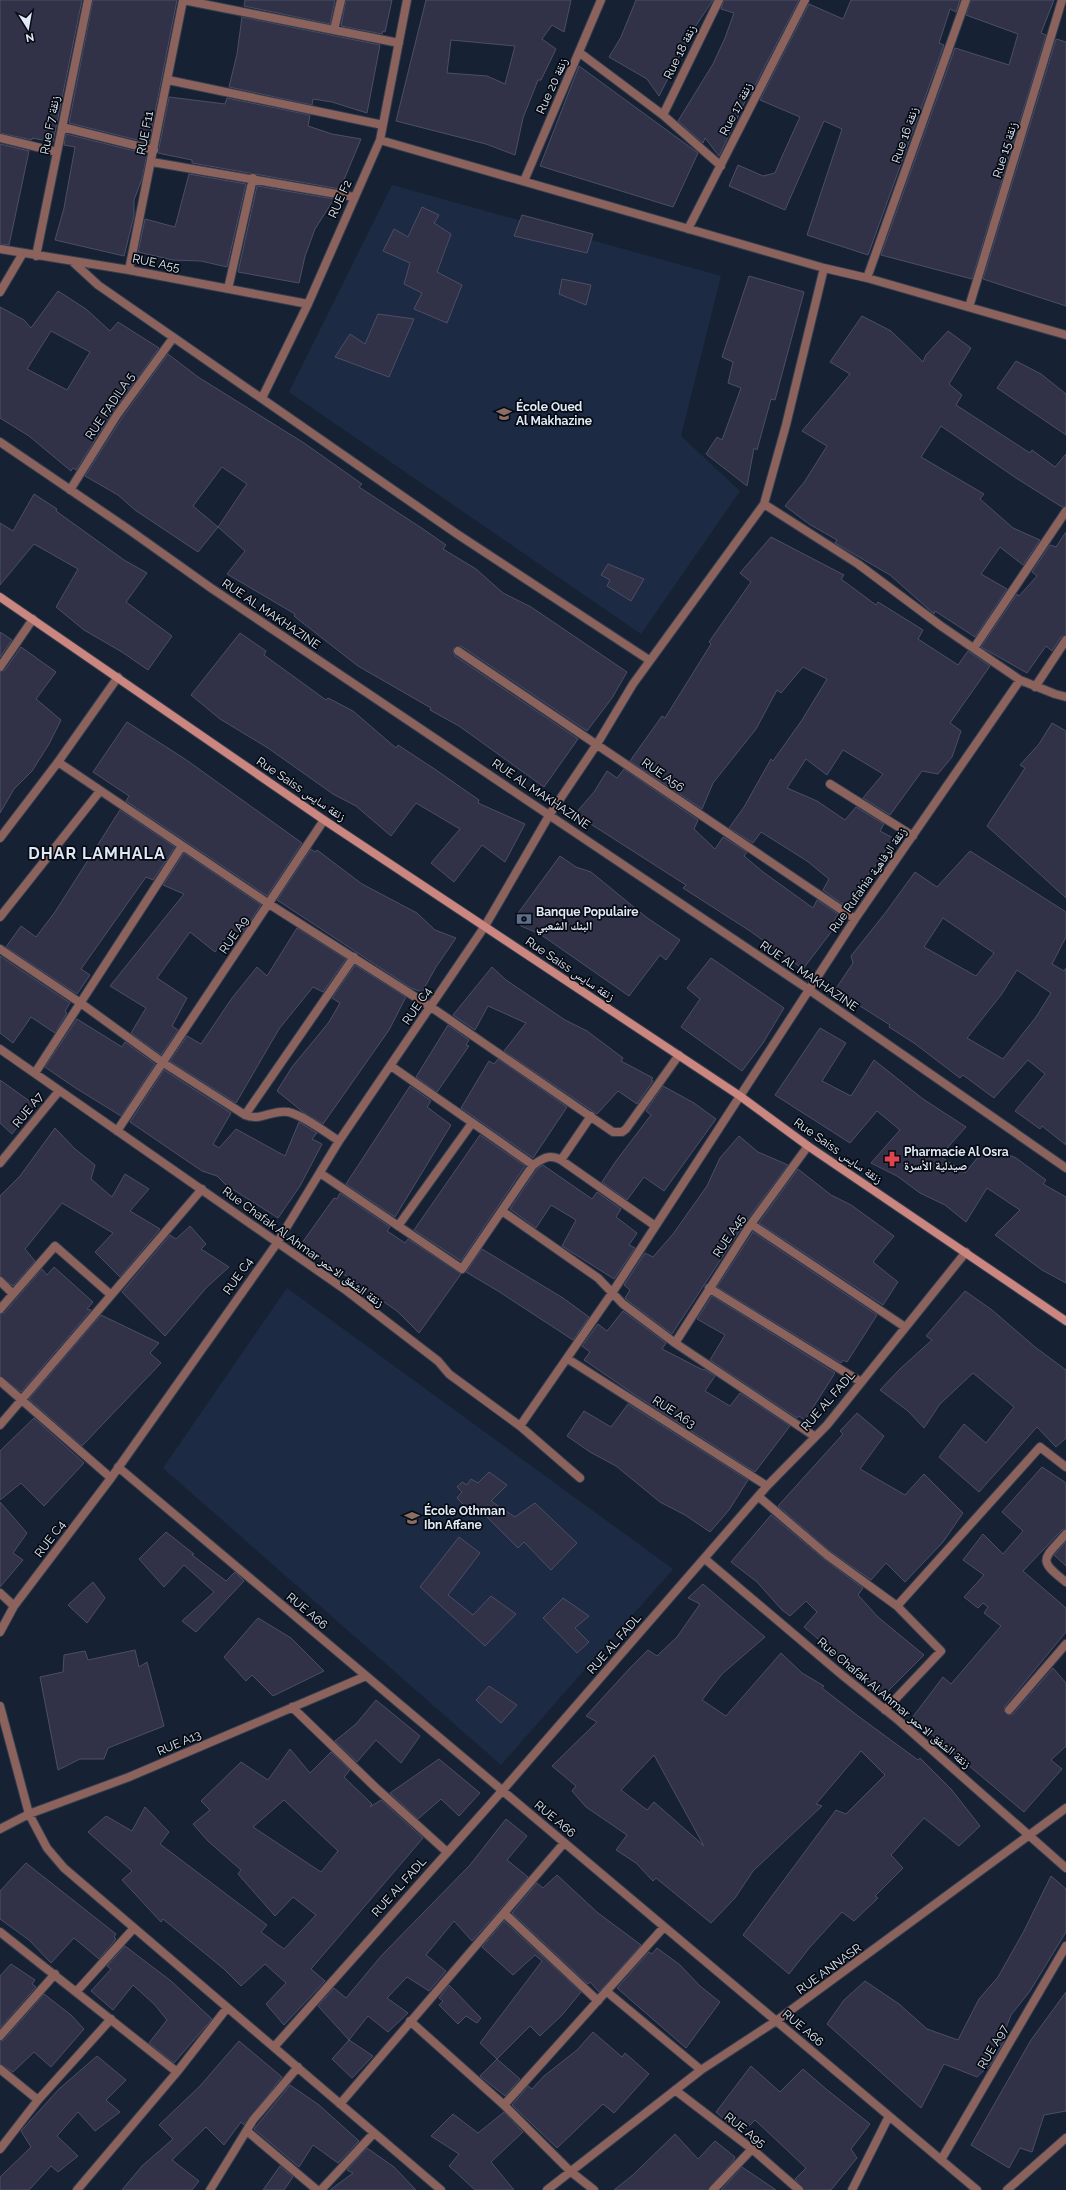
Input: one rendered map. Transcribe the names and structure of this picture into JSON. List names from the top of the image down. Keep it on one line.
{"streets":{"street":["Rue 18 زنقة","Rue 20 زنقة","Rue 17 زنقة","Rue F7 زنقة","RUE F11","Rue 16 زنقة","Rue 15 زنقة","RUE F2","RUE A55","RUE FADILA 5","RUE AL MAKHAZINE","RUE A56","Rue Saiss زنقة سايس","Rue Rufahia زنقة الرفاهية","RUE A9","RUE C4","RUE A7","RUE A45","Rue Chafak Al Ahmar زنقة الشفق الاحمر","RUE AL FADL","RUE A63","RUE A66","RUE A13","RUE ANNASR","RUE A97","RUE A95"]},"crossings":[["Rue F7 زنقة","RUE A55"],["RUE F11","RUE A55"],["RUE F2","RUE A55"],["RUE FADILA 5","RUE AL MAKHAZINE"],["RUE AL MAKHAZINE","Rue Rufahia زنقة الرفاهية"],["RUE AL MAKHAZINE","RUE C4"],["RUE A56","Rue Rufahia زنقة الرفاهية"],["RUE A56","RUE C4"],["Rue Saiss زنقة سايس","Rue Rufahia زنقة الرفاهية"],["Rue Saiss زنقة سايس","RUE A9"],["Rue Saiss زنقة سايس","RUE C4"],["Rue Saiss زنقة سايس","RUE A45"],["Rue Saiss زنقة سايس","RUE AL FADL"],["Rue Rufahia زنقة الرفاهية","Rue Chafak Al Ahmar زنقة الشفق الاحمر"],["Rue Rufahia زنقة الرفاهية","RUE A63"],["RUE A9","Rue Chafak Al Ahmar زنقة الشفق الاحمر"],["RUE C4","Rue Chafak Al Ahmar زنقة الشفق الاحمر"],["RUE C4","RUE A66"],["RUE A7","Rue Chafak Al Ahmar زنقة الشفق الاحمر"],["Rue Chafak Al Ahmar زنقة الشفق الاحمر","RUE AL FADL"],["Rue Chafak Al Ahmar زنقة الشفق الاحمر","RUE ANNASR"],["RUE AL FADL","RUE A63"],["RUE AL FADL","RUE A66"],["RUE A66","RUE A13"],["RUE A66","RUE ANNASR"],["RUE A66","RUE A97"],["RUE ANNASR","RUE A95"]],"districts":["DHAR LAMHALA"],"places":{"school or university":["École Oued Al Makhazine","École Othman Ibn Affane"],"bank":["Banque Populaire البنك الشعبي"],"pharmacy":["Pharmacie Al Osra صيدلية الأسرة"]},"north":"bottom"}
